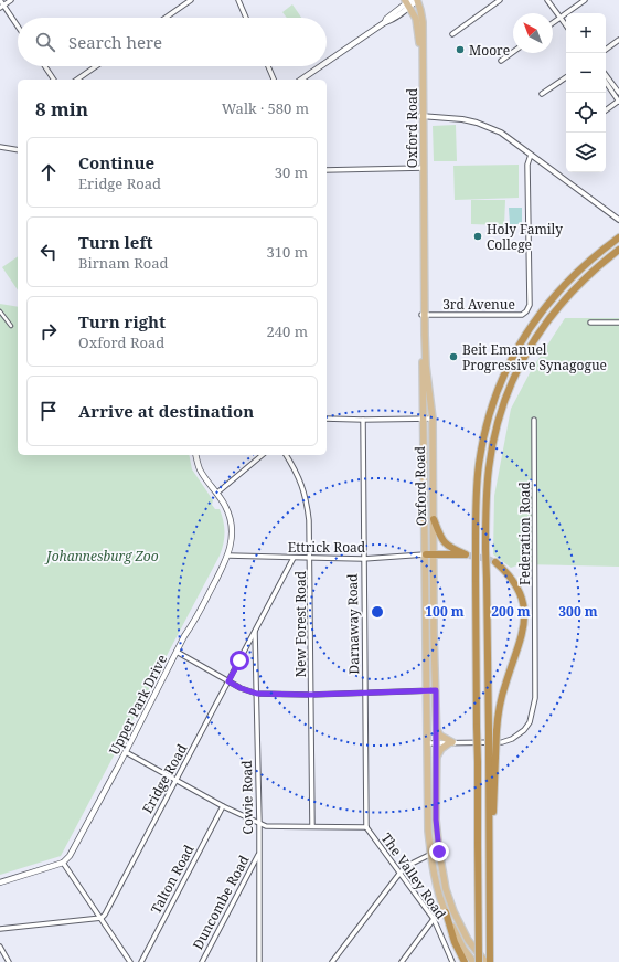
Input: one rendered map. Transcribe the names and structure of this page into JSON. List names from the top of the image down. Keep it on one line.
{"streets":{"main road":["Oxford Road","Upper Park Drive"],"street":["3rd Avenue","Federation Road","Ettrick Road","New Forest Road","Darnaway Road","Eridge Road","Cowie Road","The Valley Road","Talton Road","Duncombe Road"]},"crossings":[["Oxford Road","3rd Avenue"],["Oxford Road","Federation Road"],["Oxford Road","Ettrick Road"],["Ettrick Road","New Forest Road"],["Ettrick Road","Darnaway Road"],["Ettrick Road","Upper Park Drive"],["Ettrick Road","Eridge Road"],["Darnaway Road","The Valley Road"],["Eridge Road","Cowie Road"],["Cowie Road","Duncombe Road"]],"parks":["Johannesburg Zoo"],"places":["Moore","Holy Family College","Beit Emanuel Progressive Synagogue"],"north":"top left","page":{"map_buttons":["+","−"],"search":"Search here","heading":["8 min","Walk · 580 m"],"list":[["Continue","Eridge Road","30 m"],["Turn left","Birnam Road","310 m"],["Turn right","Oxford Road","240 m"],"Arrive at destination"]},"rings":["100 m","200 m","300 m"]}
